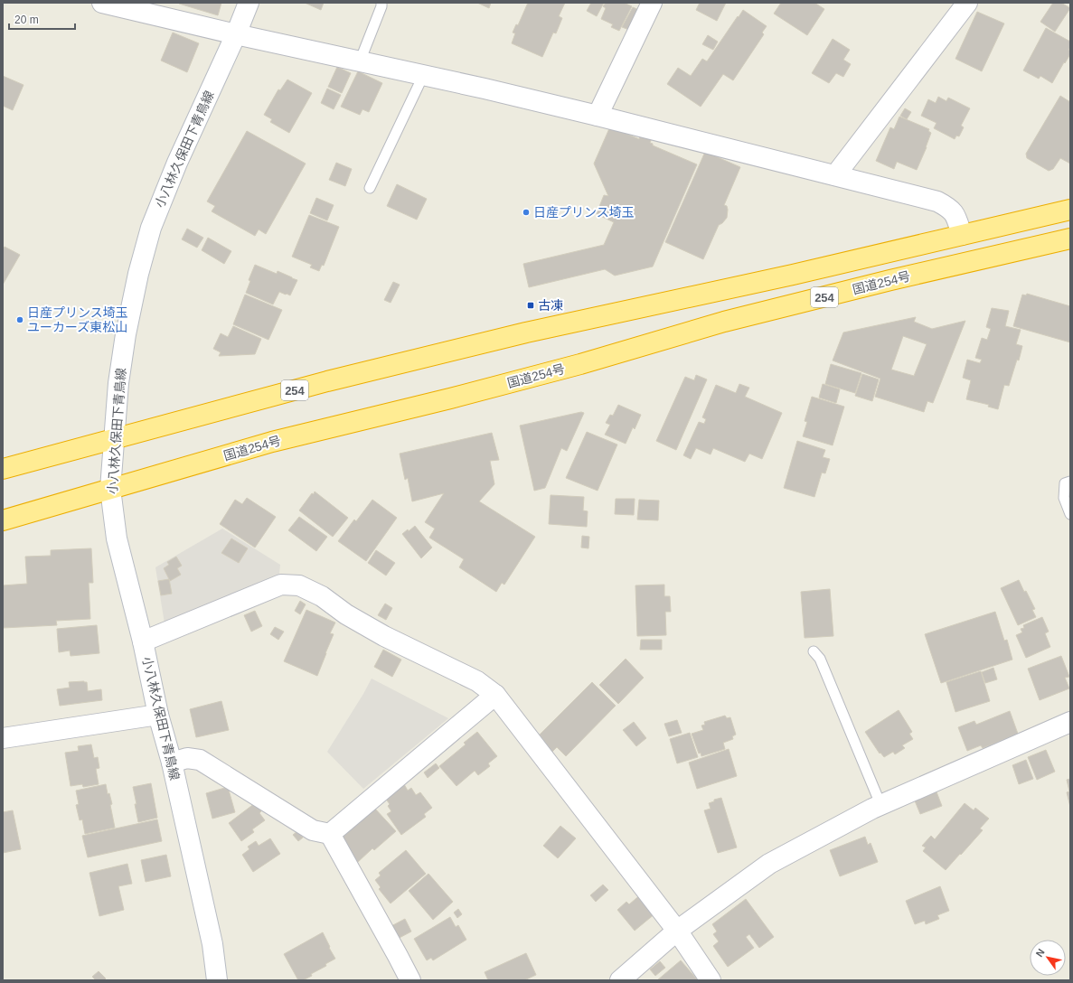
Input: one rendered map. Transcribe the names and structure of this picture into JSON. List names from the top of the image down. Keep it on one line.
{"streets":{"highway":["国道254号","254"],"street":["小八林久保田下青鳥線"]},"crossings":[["小八林久保田下青鳥線","国道254号"],["小八林久保田下青鳥線","254"]],"places":{"other":["日産プリンス埼玉","日産プリンス埼玉 ユーカーズ東松山"],"transit":["古凍"]},"scale_bar":"20 m","north":"top left"}
